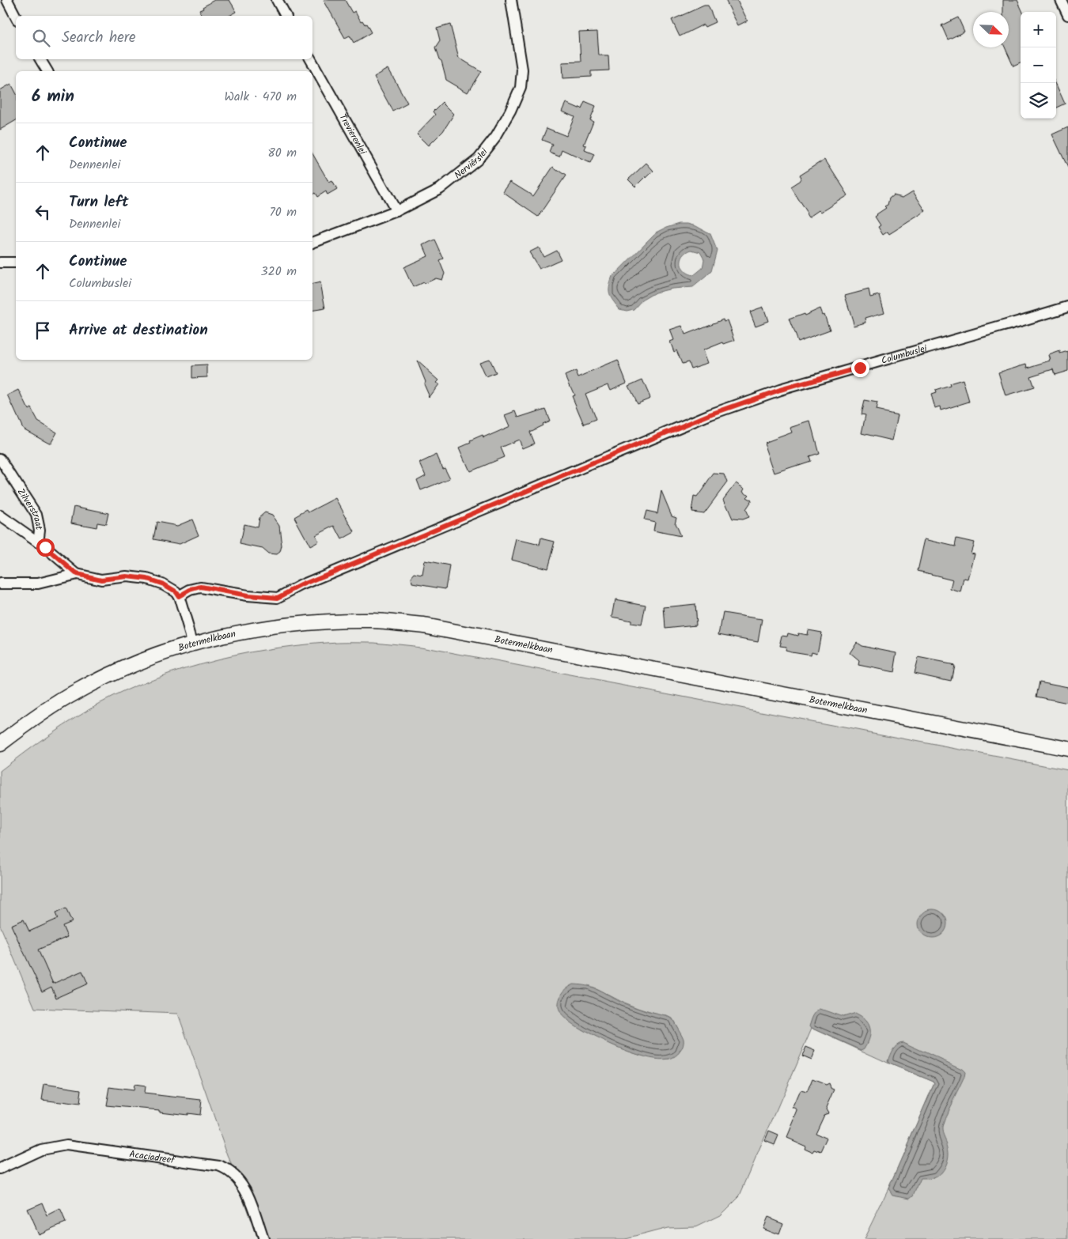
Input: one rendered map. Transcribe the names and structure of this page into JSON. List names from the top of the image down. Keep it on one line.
{"streets":{"main road":["Botermelkbaan"],"street":["Trevierenlei","Nerviërslei","Columbuslei","Zilverstraat","Acaciadreef"]},"crossings":[["Trevierenlei","Nerviërslei"]],"north":"bottom right","page":{"map_buttons":["+","−"],"search":"Search here","heading":["6 min","Walk · 470 m"],"list":[["Continue","Dennenlei","80 m"],["Turn left","Dennenlei","70 m"],["Continue","Columbuslei","320 m"],"Arrive at destination"]}}
